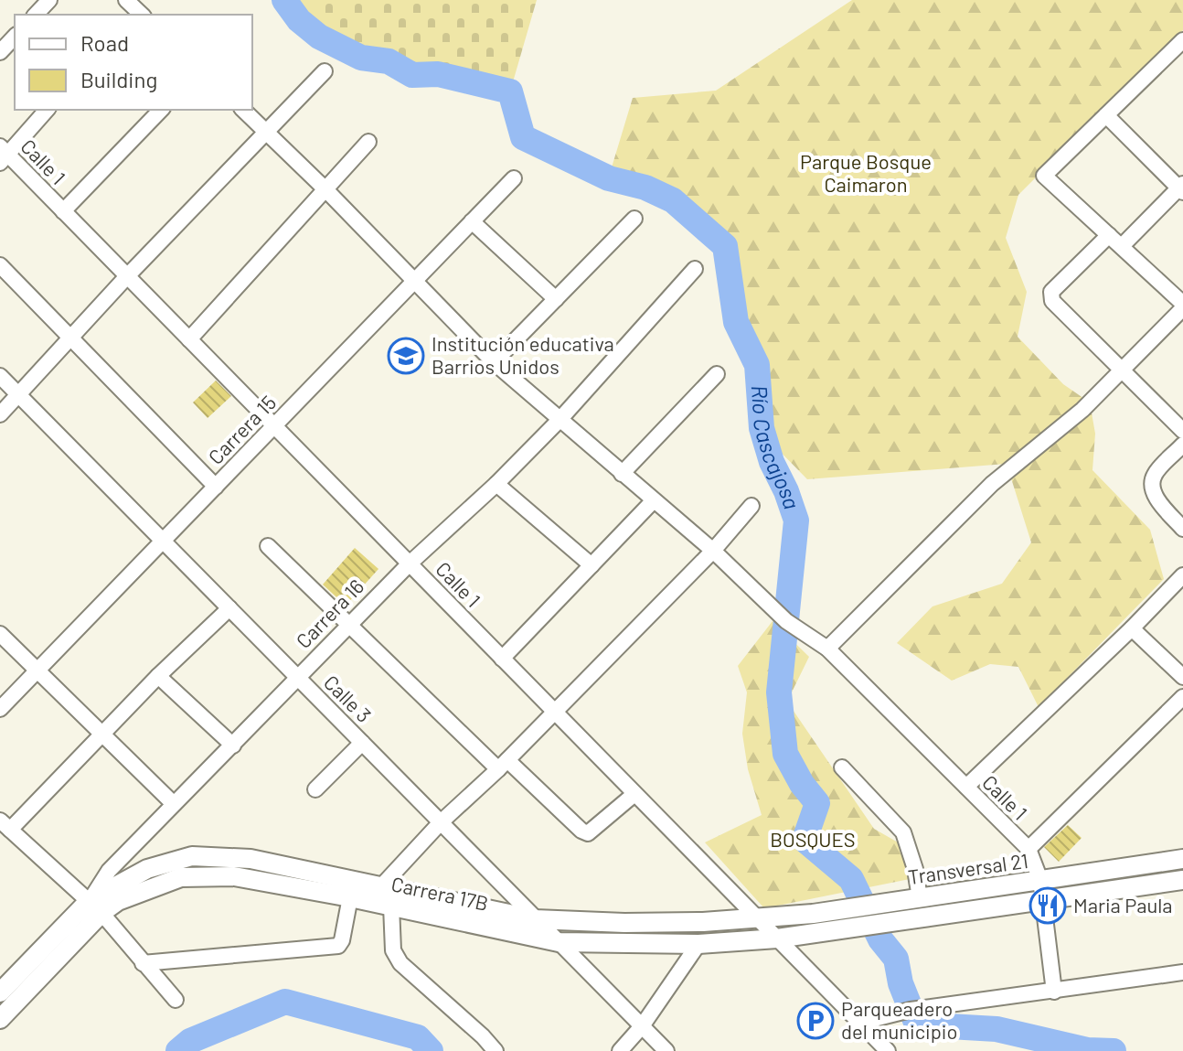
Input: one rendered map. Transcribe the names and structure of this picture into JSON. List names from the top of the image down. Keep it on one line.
{"streets":{"street":["Calle 1","Carrera 15","Carrera 16","Calle 3","Transversal 21","Carrera 17B"]},"crossings":[["Calle 1","Carrera 15"],["Calle 1","Carrera 16"],["Calle 1","Transversal 21"],["Calle 1","Carrera 17B"],["Carrera 15","Calle 3"],["Carrera 16","Calle 3"],["Carrera 16","Carrera 17B"],["Calle 3","Carrera 17B"],["Transversal 21","Carrera 17B"]],"water":["Río Cascajosa"],"parks":["Parque Bosque Caimaron","BOSQUES"],"places":{"school or university":["Institución educativa Barrios Unidos"],"restaurant":["Maria Paula"],"parking":["Parqueadero del municipio"]},"legend":["Road","Building"]}
